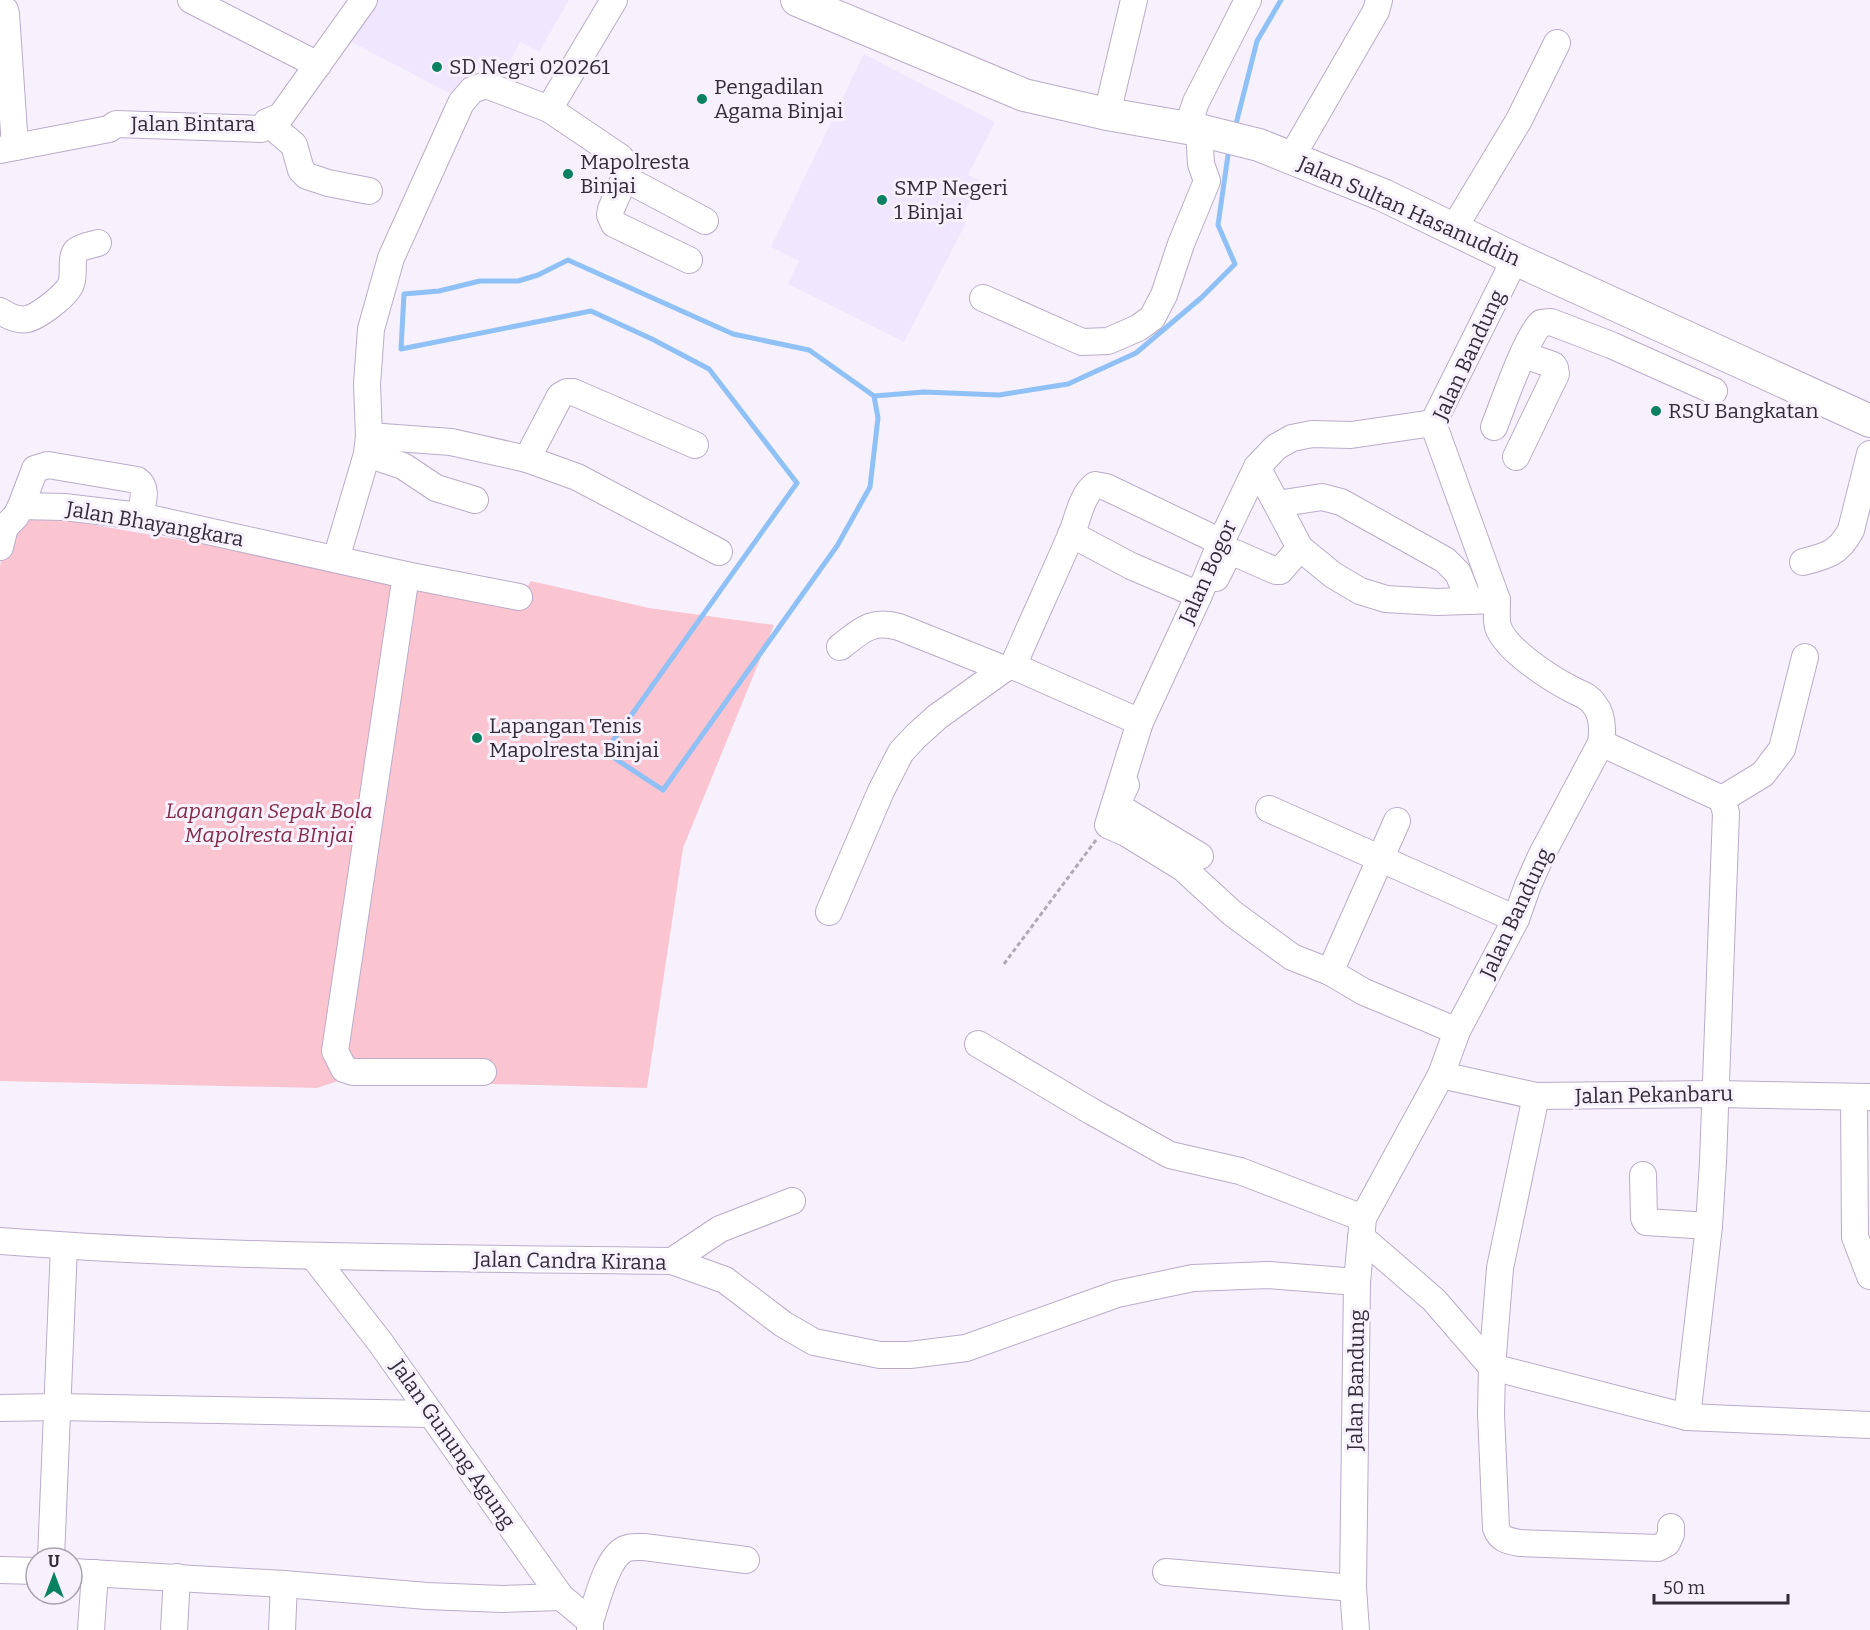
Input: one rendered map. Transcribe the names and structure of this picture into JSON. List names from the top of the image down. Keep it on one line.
{"streets":{"main road":["Jalan Sultan Hasanuddin"],"street":["Jalan Bintara","Jalan Bandung","Jalan Bhayangkara","Jalan Bogor","Jalan Pekanbaru","Jalan Candra Kirana","Jalan Gunung Agung"]},"crossings":[["Jalan Sultan Hasanuddin","Jalan Bandung"],["Jalan Bandung","Jalan Bogor"],["Jalan Bandung","Jalan Pekanbaru"],["Jalan Bandung","Jalan Candra Kirana"],["Jalan Candra Kirana","Jalan Gunung Agung"]],"parks":["Lapangan Sepak Bola Mapolresta BInjai"],"places":["SD Negri 020261","Pengadilan Agama Binjai","Mapolresta Binjai","SMP Negeri 1 Binjai","RSU Bangkatan","Lapangan Tenis Mapolresta Binjai"],"scale_bar":"50 m","north":"top"}
